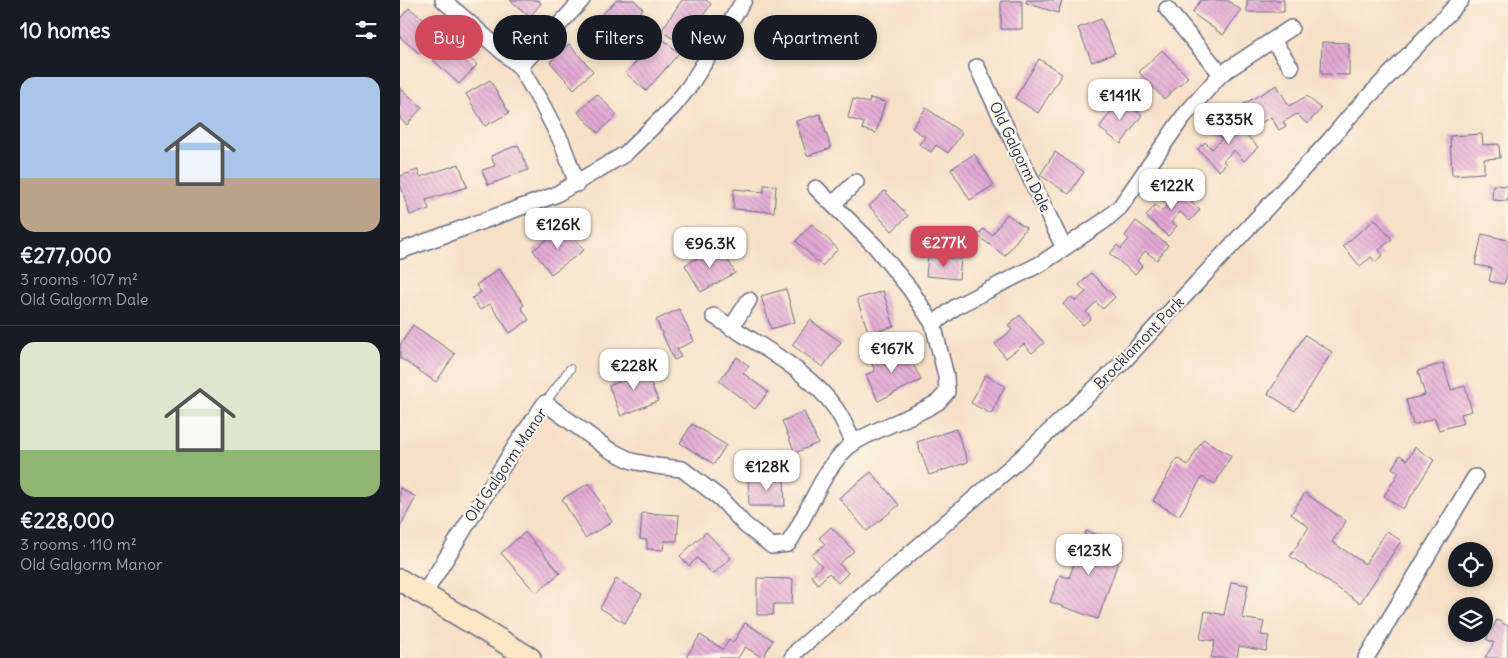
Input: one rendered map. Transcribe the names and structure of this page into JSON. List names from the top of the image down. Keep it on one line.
{"streets":{"street":["Old Galgorm Dale","Brocklamont Park","Old Galgorm Manor"]},"page":{"heading":"10 homes","chip":["Buy","Rent","Filters","New","Apartment"],"list":[{"name":"€277,000","note":"3 rooms · 107 m² · Old Galgorm Dale"},{"name":"€228,000","note":"3 rooms · 110 m² · Old Galgorm Manor"}],"price":["€141K","€335K","€122K","€126K","€277K","€96.3K","€167K","€228K","€128K","€123K"]}}
